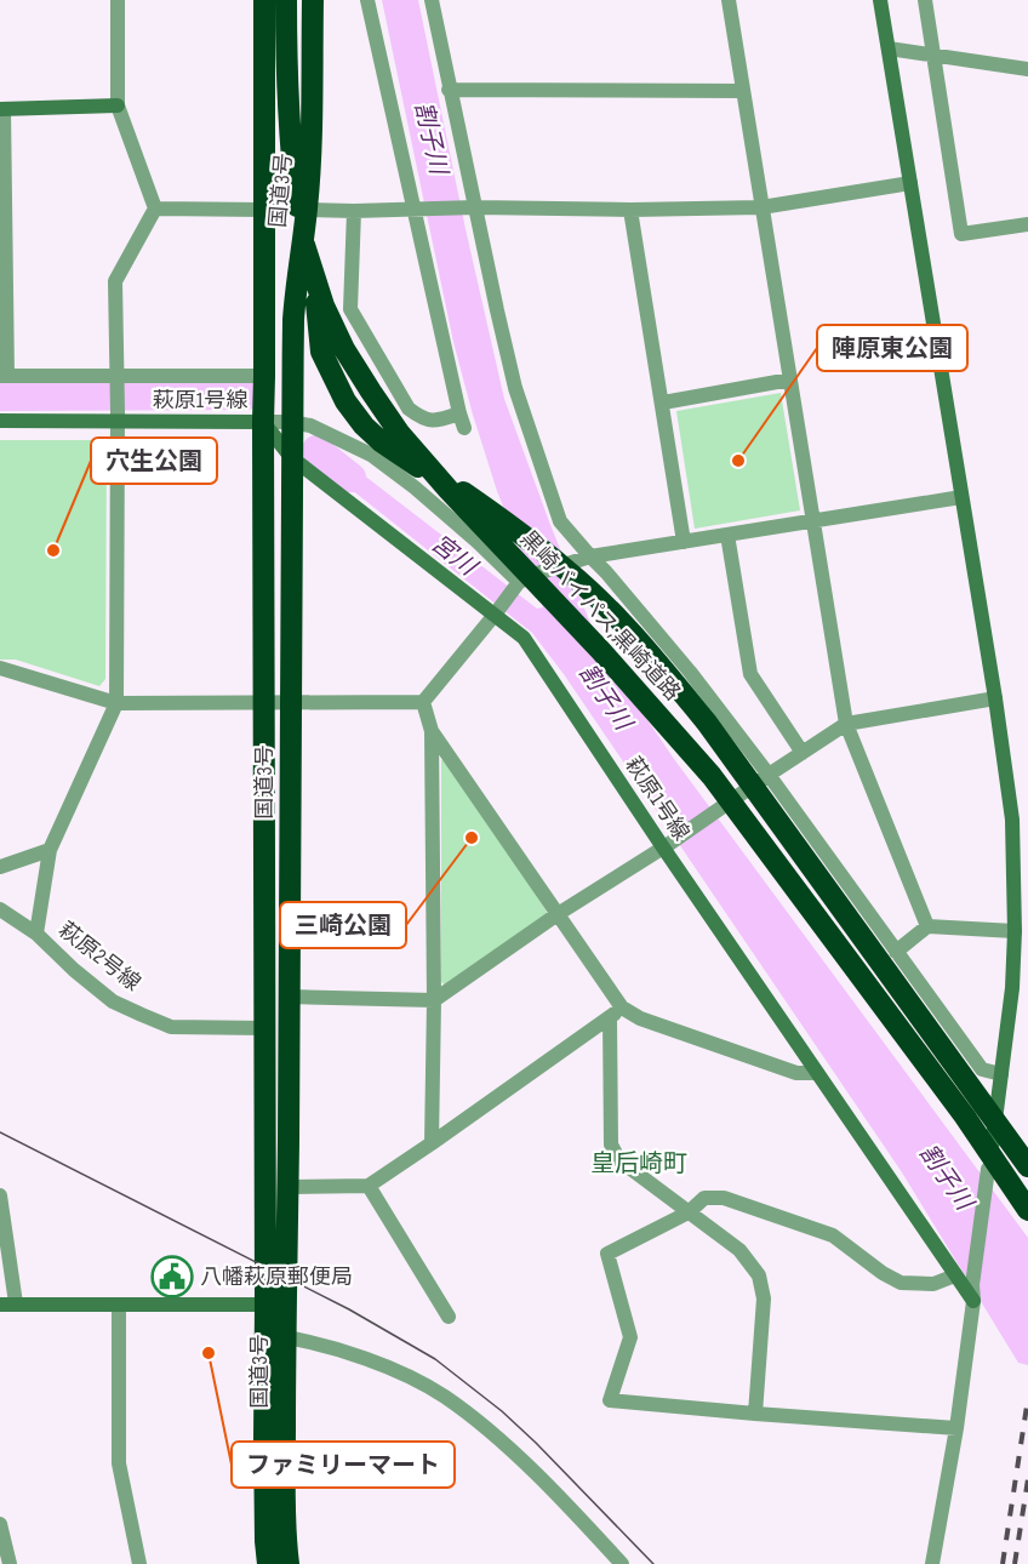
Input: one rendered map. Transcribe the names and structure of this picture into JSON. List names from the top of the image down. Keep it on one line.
{"streets":{"highway":["国道3号","黒崎バイパス;黒崎道路"],"street":["萩原1号線","萩原2号線"]},"crossings":[["国道3号","萩原1号線"],["国道3号","萩原2号線"]],"districts":["皇后崎町"],"water":["割子川","宮川"],"places":{"other":["陣原東公園","穴生公園","三崎公園","ファミリーマート"],"public building":["八幡萩原郵便局"]}}
